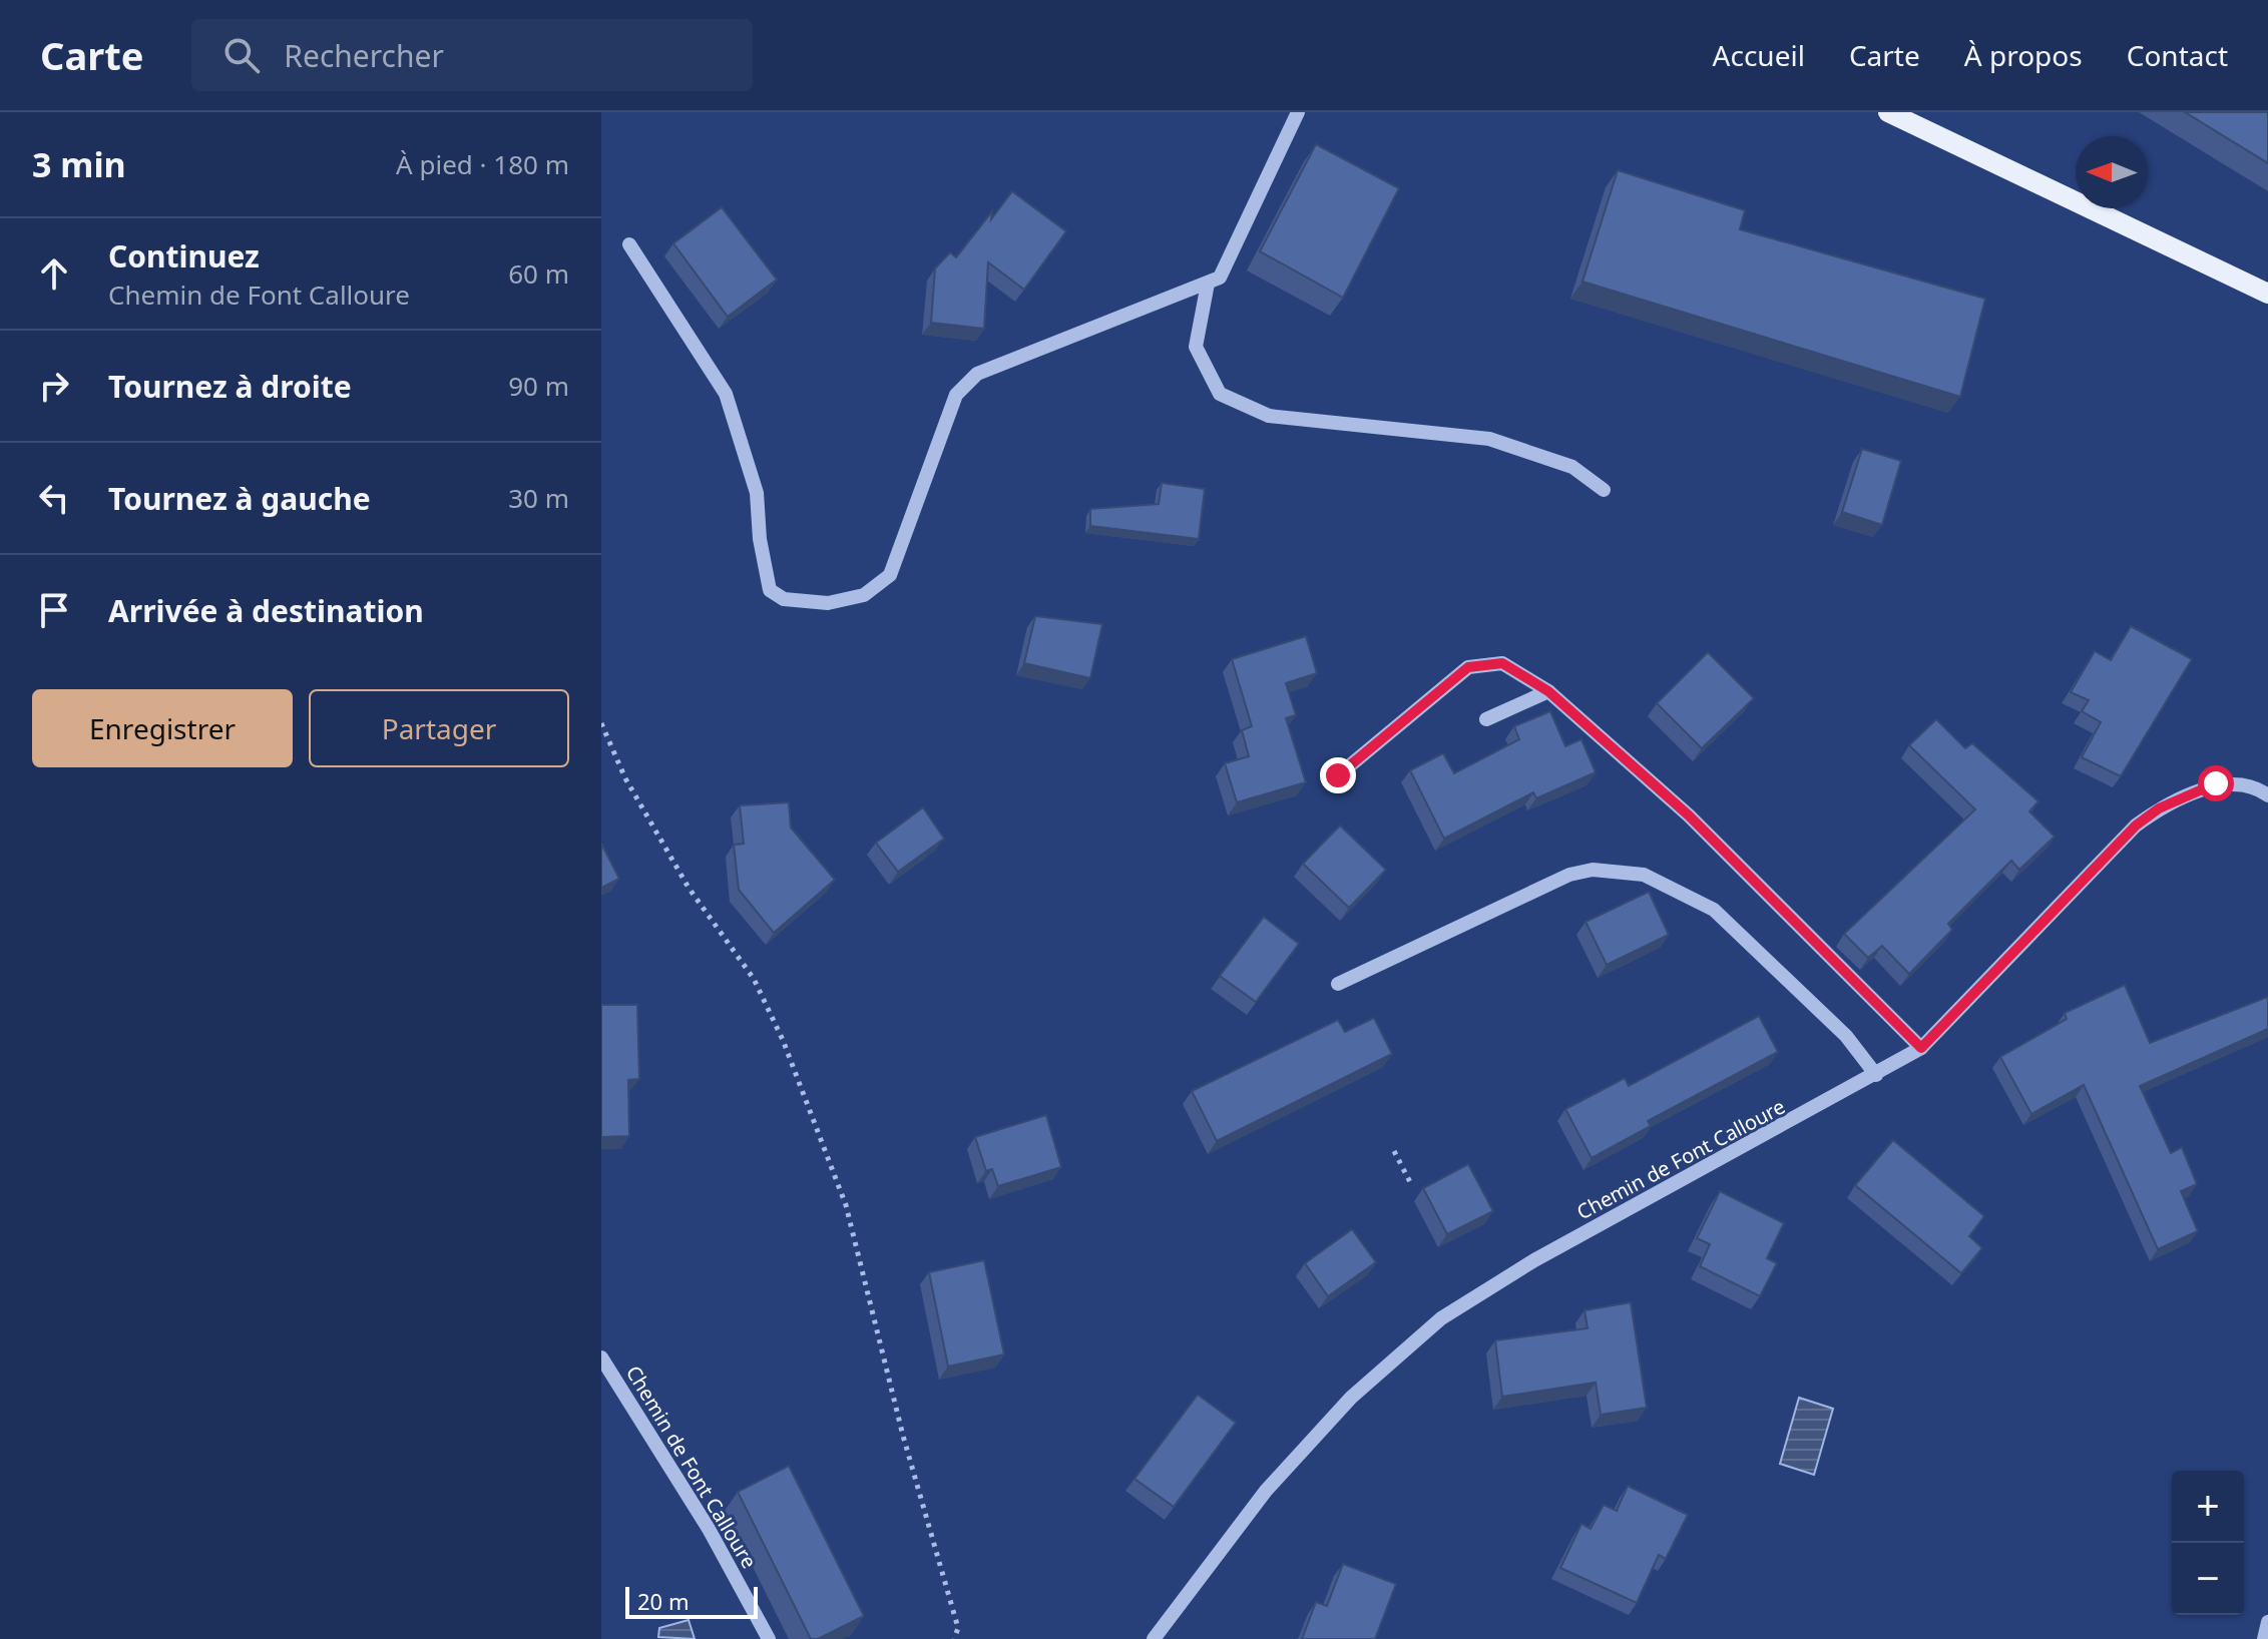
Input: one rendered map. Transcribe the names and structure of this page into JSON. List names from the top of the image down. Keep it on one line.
{"streets":{"street":["Chemin de Font Calloure"]},"scale_bar":"20 m","north":"left","page":{"header":"Carte","search":"Rechercher","nav":["Accueil","Carte","À propos","Contact"],"heading":["3 min","À pied · 180 m"],"list":[["Continuez","Chemin de Font Calloure","60 m"],["Tournez à droite","90 m"],["Tournez à gauche","30 m"],"Arrivée à destination"],"buttons":["Enregistrer","Partager"],"map_buttons":["+","−"],"scale":"20 m"}}
